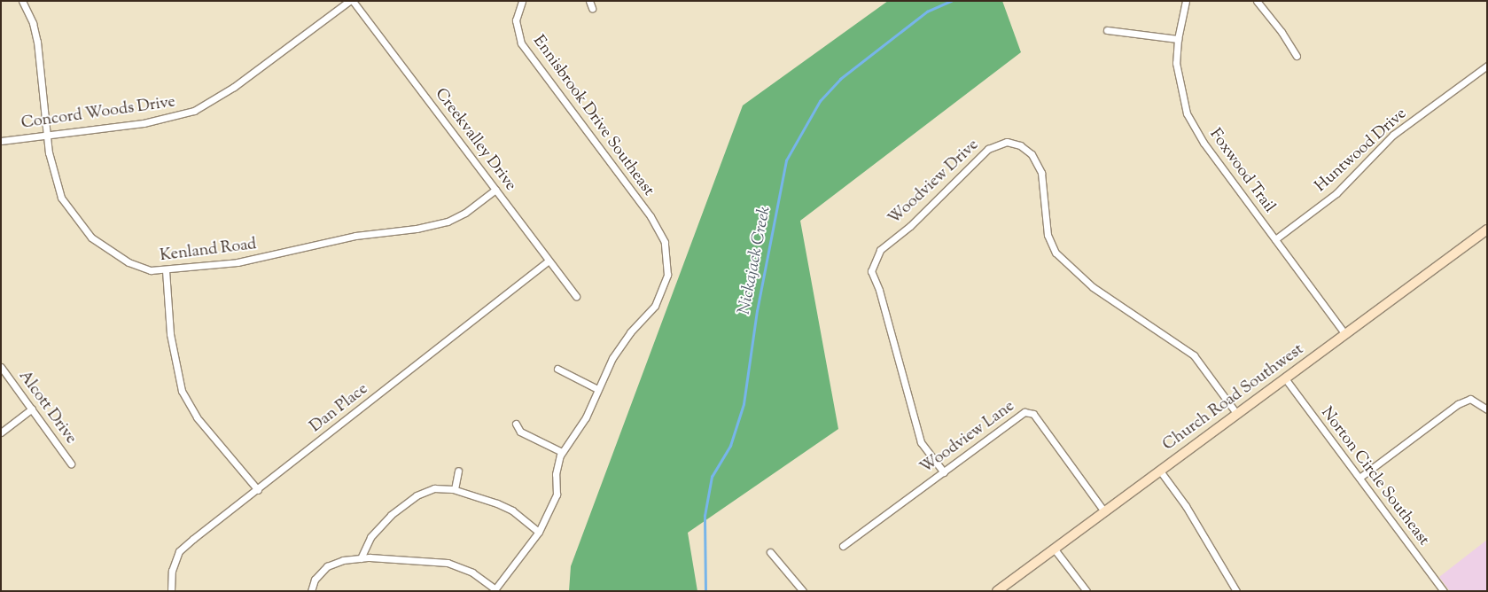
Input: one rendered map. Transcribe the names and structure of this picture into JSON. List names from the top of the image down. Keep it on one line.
{"streets":{"street":["Concord Woods Drive","Ennisbrook Drive Southeast","Creekvalley Drive","Huntwood Drive","Foxwood Trail","Woodview Drive","Kenland Road","Church Road Southwest","Alcott Drive","Dan Place","Woodview Lane","Norton Circle Southeast"]},"crossings":[["Concord Woods Drive","Creekvalley Drive"],["Concord Woods Drive","Kenland Road"],["Creekvalley Drive","Kenland Road"],["Creekvalley Drive","Dan Place"],["Huntwood Drive","Foxwood Trail"],["Foxwood Trail","Church Road Southwest"],["Woodview Drive","Church Road Southwest"],["Woodview Drive","Woodview Lane"],["Church Road Southwest","Woodview Lane"],["Church Road Southwest","Norton Circle Southeast"]],"water":["Nickajack Creek"]}
